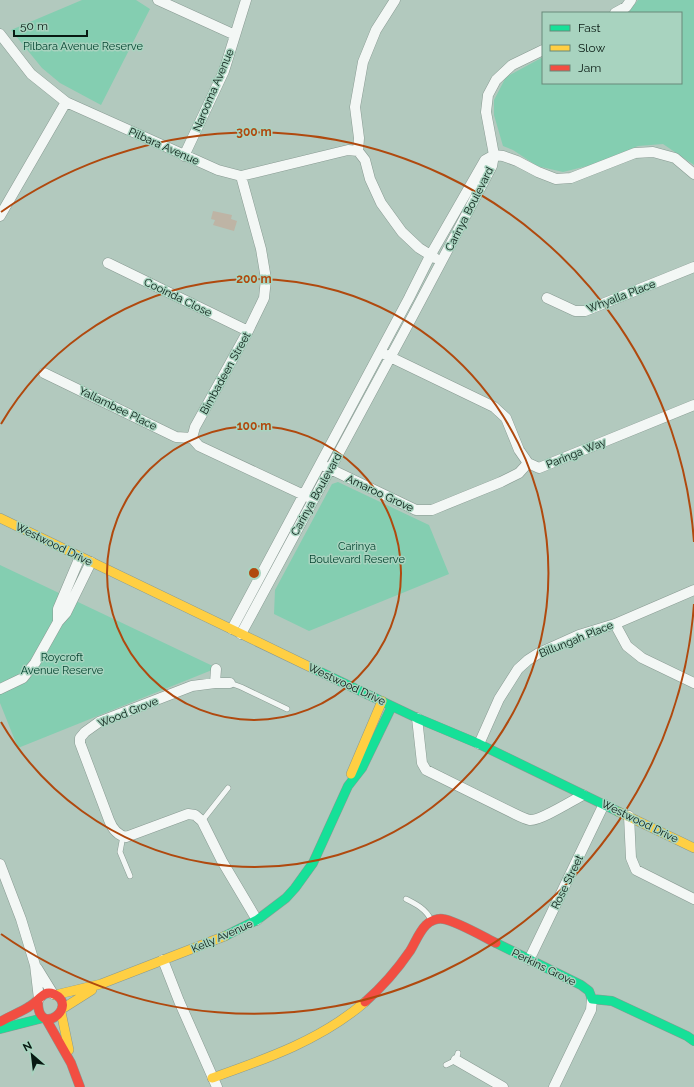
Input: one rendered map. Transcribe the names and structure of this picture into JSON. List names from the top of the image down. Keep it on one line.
{"streets":{"street":["Narooma Avenue","Pilbara Avenue","Carinya Boulevard","Whyalla Place","Cooinda Close","Bimbadeen Street","Yallambee Place","Paringa Way","Amaroo Grove","Westwood Drive","Billungah Place","Wood Grove","Rose Street","Kelly Avenue","Perkins Grove"]},"crossings":[["Narooma Avenue","Pilbara Avenue"],["Pilbara Avenue","Bimbadeen Street"],["Carinya Boulevard","Amaroo Grove"],["Carinya Boulevard","Westwood Drive"],["Cooinda Close","Bimbadeen Street"],["Bimbadeen Street","Yallambee Place"],["Paringa Way","Amaroo Grove"],["Westwood Drive","Billungah Place"],["Westwood Drive","Rose Street"],["Westwood Drive","Kelly Avenue"],["Rose Street","Perkins Grove"]],"parks":["Pilbara Avenue Reserve","Carinya Boulevard Reserve","Roycroft Avenue Reserve"],"legend":["Fast","Slow","Jam"],"scale_bar":"50 m","north":"top left","rings":["300 m","200 m","100 m"]}
